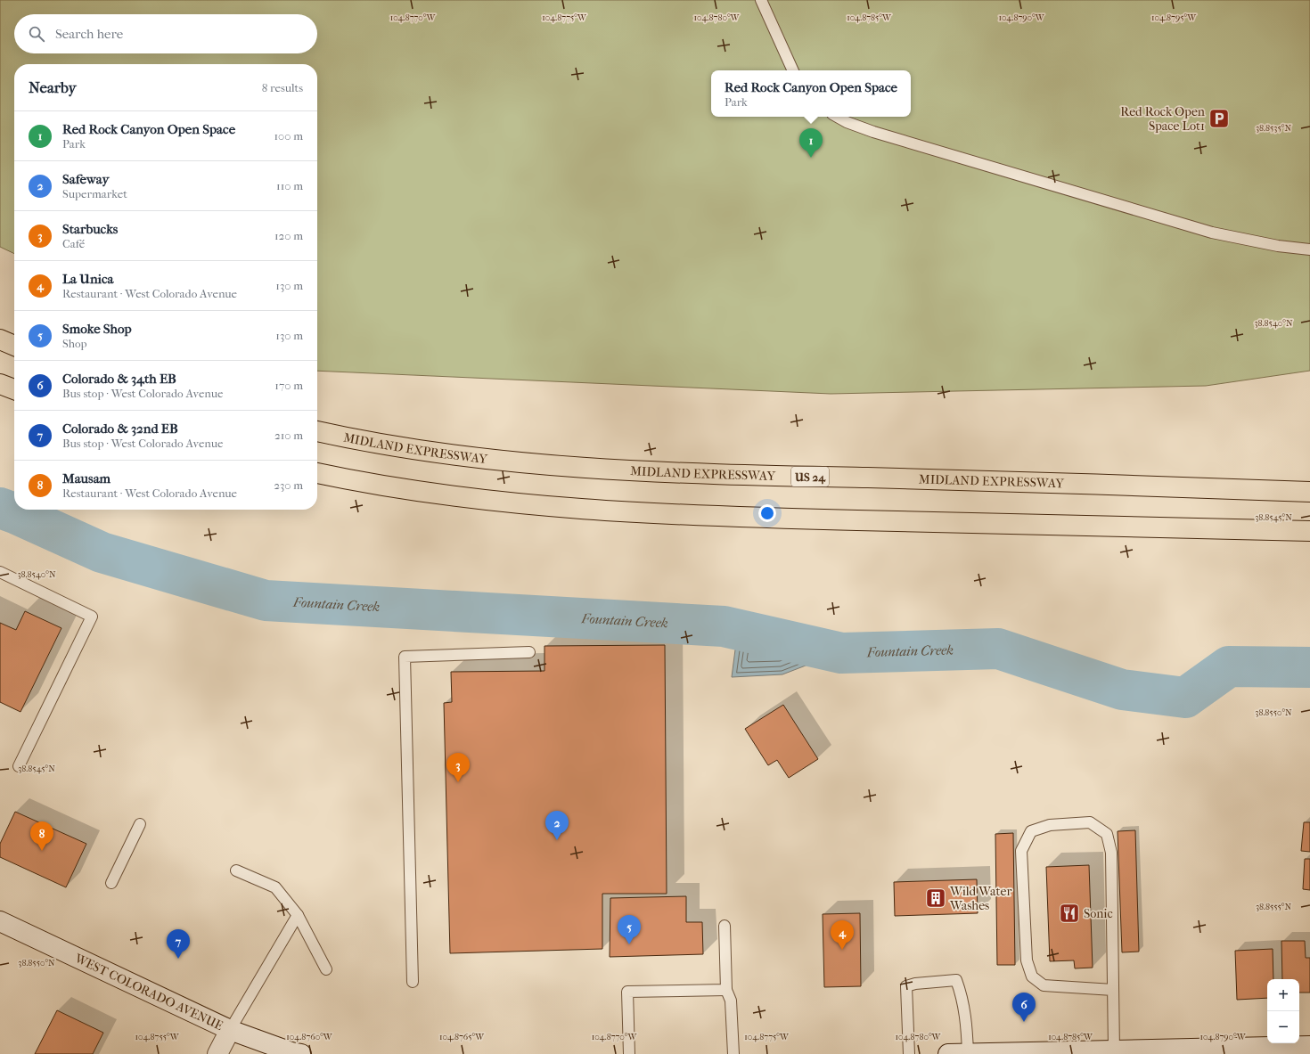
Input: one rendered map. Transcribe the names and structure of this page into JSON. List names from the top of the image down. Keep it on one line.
{"streets":{"highway":["MIDLAND EXPRESSWAY","US 24"],"main road":["WEST COLORADO AVENUE"]},"water":["Fountain Creek"],"places":{"parking":["Red Rock Open Space Lot1"],"building":["Wild Water Washes"],"restaurant":["Sonic"]},"page":{"search":"Search here","heading":["Nearby","8 results"],"popup":["Red Rock Canyon Open Space","Park"],"list":[{"mark":"1","name":"Red Rock Canyon Open Space","note":"Park","value":"100 m"},{"mark":"2","name":"Safeway","note":"Supermarket","value":"110 m"},{"mark":"3","name":"Starbucks","note":"Café","value":"120 m"},{"mark":"4","name":"La Unica","note":"Restaurant · West Colorado Avenue","value":"130 m"},{"mark":"5","name":"Smoke Shop","note":"Shop","value":"130 m"},{"mark":"6","name":"Colorado & 34th EB","note":"Bus stop · West Colorado Avenue","value":"170 m"},{"mark":"7","name":"Colorado & 32nd EB","note":"Bus stop · West Colorado Avenue","value":"210 m"},{"mark":"8","name":"Mausam","note":"Restaurant · West Colorado Avenue","value":"230 m"}],"pins":["1","3","2","8","5","4","7","6"],"map_buttons":["+","−"]},"coordinates":["104.8770°W","104.8775°W","104.8780°W","104.8785°W","104.8790°W","104.8795°W","38.8535°N","38.8540°N","38.8545°N","38.8550°N","38.8555°N","104.8755°W","104.8760°W","104.8765°W"]}
